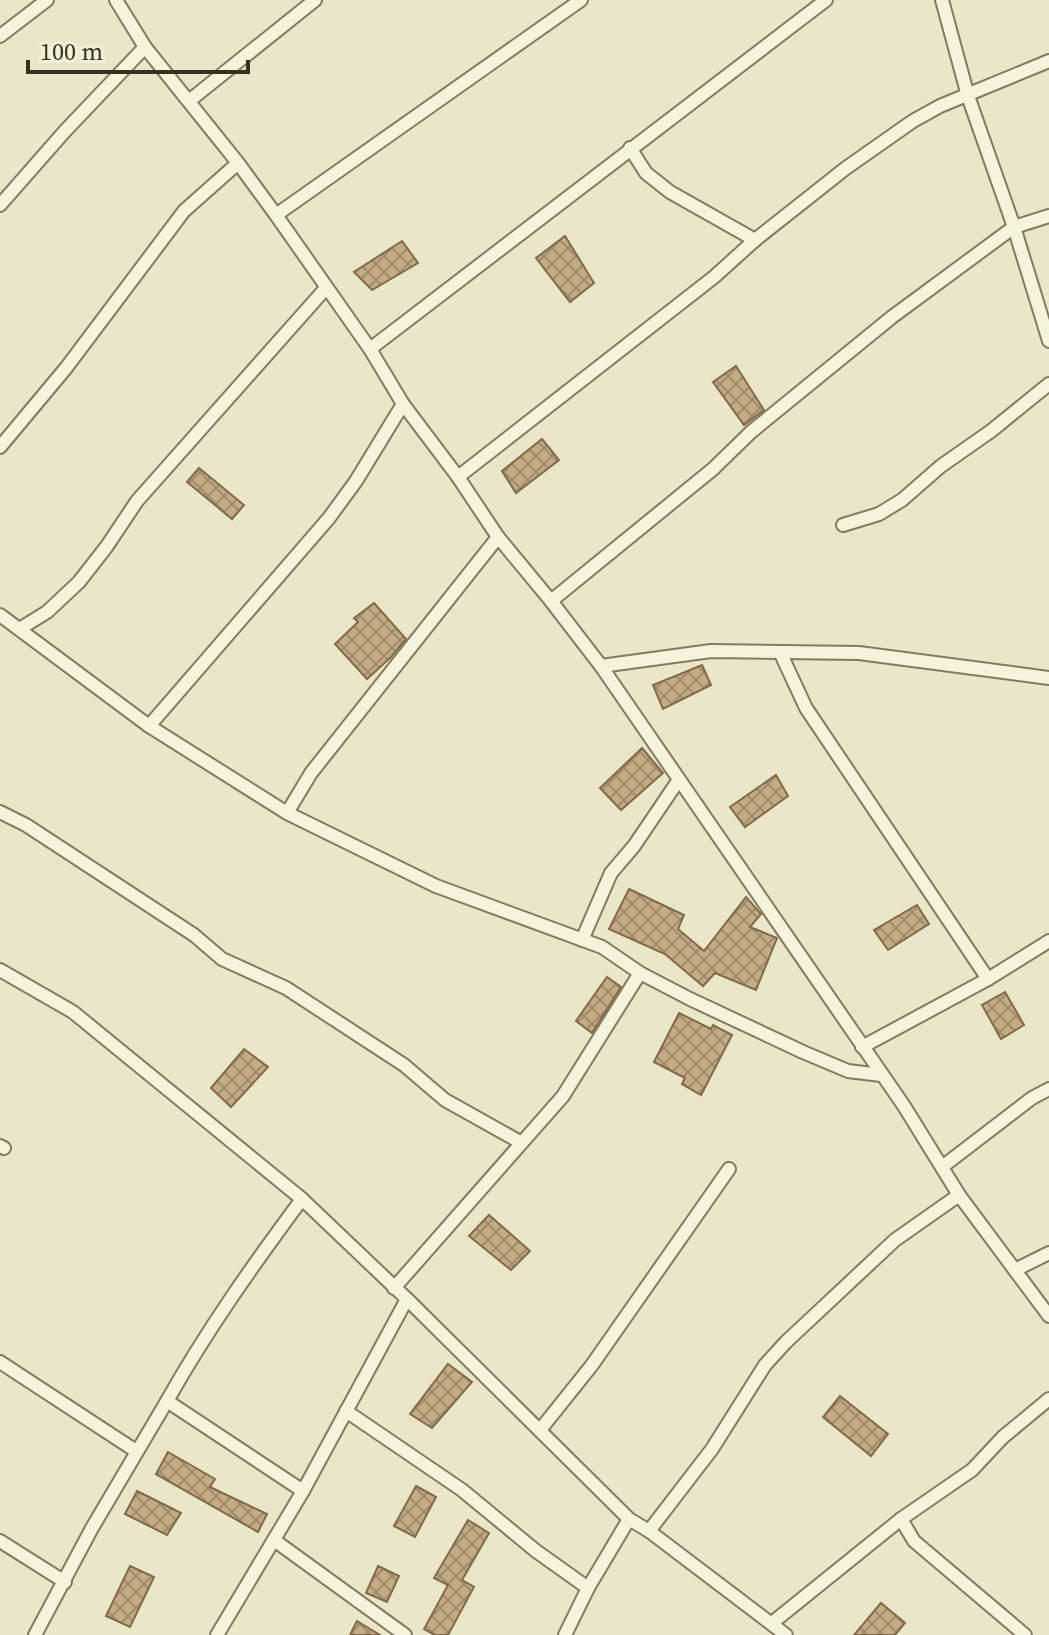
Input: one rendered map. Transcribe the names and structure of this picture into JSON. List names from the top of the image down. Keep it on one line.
{"scale_bar":"100 m"}
